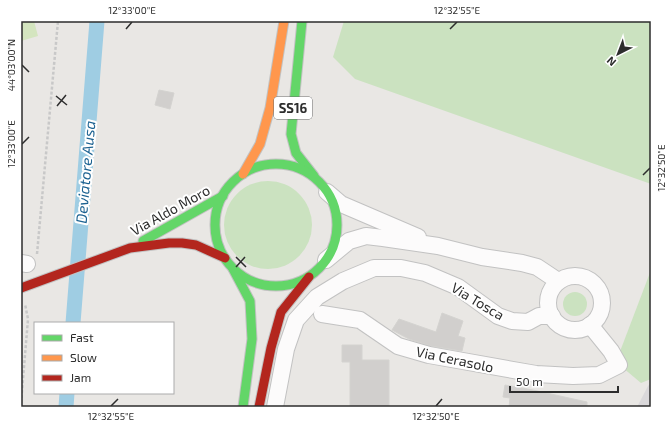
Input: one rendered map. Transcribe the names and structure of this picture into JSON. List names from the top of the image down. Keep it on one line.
{"streets":{"main road":["SS16","Via Aldo Moro"],"street":["Via Tosca","Via Cerasolo"]},"crossings":[["SS16","Via Aldo Moro"],["Via Tosca","Via Cerasolo"]],"water":["Deviatore Ausa"],"legend":["Fast","Slow","Jam"],"scale_bar":"50 m","north":"bottom left","coordinates":["12°33'00\"E","12°32'55\"E","44°03'00\"N","12°32'50\"E"]}
